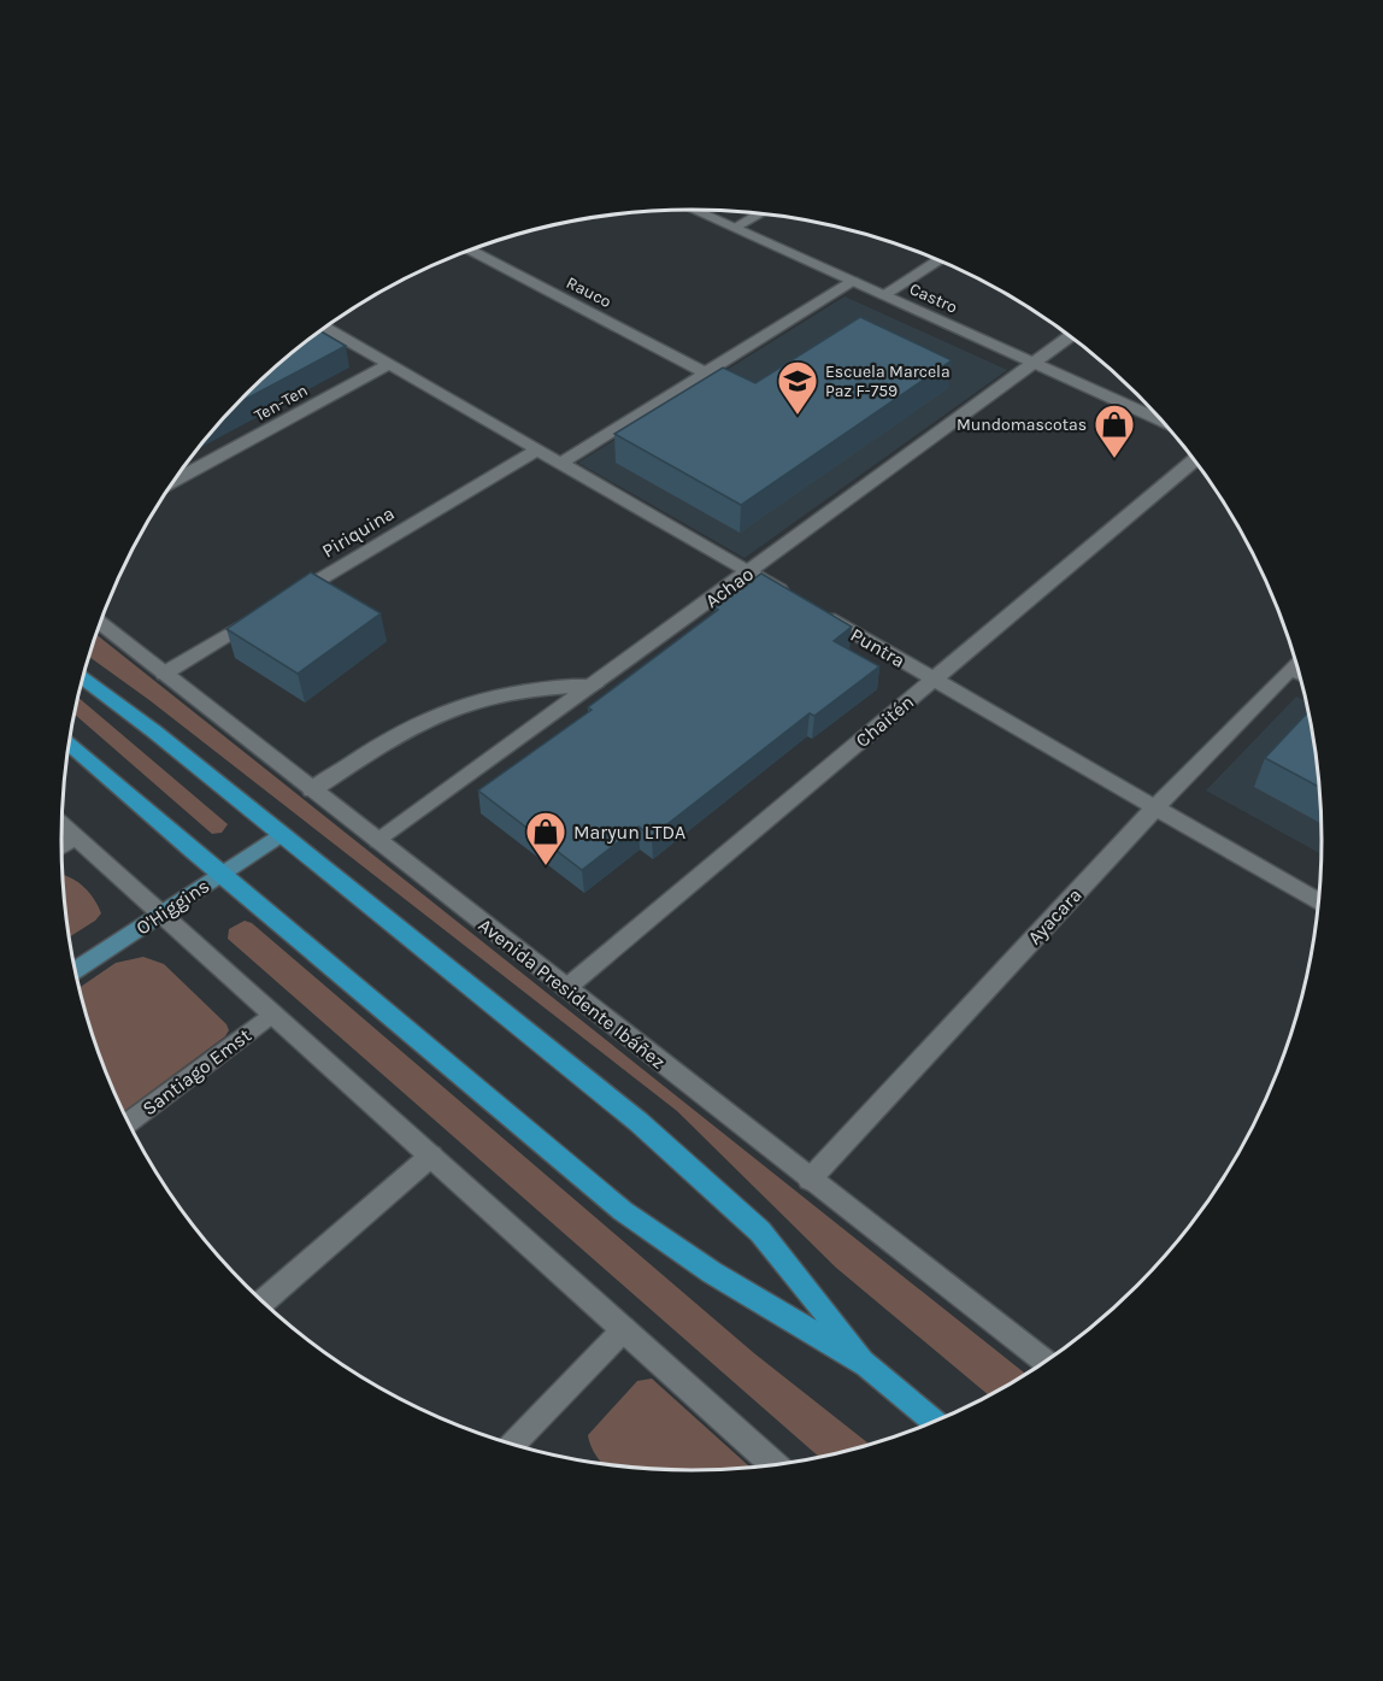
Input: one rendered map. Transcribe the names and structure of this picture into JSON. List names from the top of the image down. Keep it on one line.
{"streets":{"main road":["O'Higgins"],"street":["Rauco","Castro","Ten-Ten","Piriquina","Achao","Puntra","Chaitén","Ayacara","Avenida Presidente Ibáñez","Santiago Emst"]},"crossings":[["Castro","Achao"],["Ten-Ten","Puntra"],["Piriquina","Puntra"],["Piriquina","Avenida Presidente Ibáñez"],["Achao","Puntra"],["Achao","Avenida Presidente Ibáñez"],["Puntra","Chaitén"],["Puntra","Ayacara"],["Chaitén","Avenida Presidente Ibáñez"],["Ayacara","Avenida Presidente Ibáñez"]],"places":{"school or university":["Escuela Marcela Paz F-759"],"shop":["Mundomascotas","Maryun LTDA"]}}
